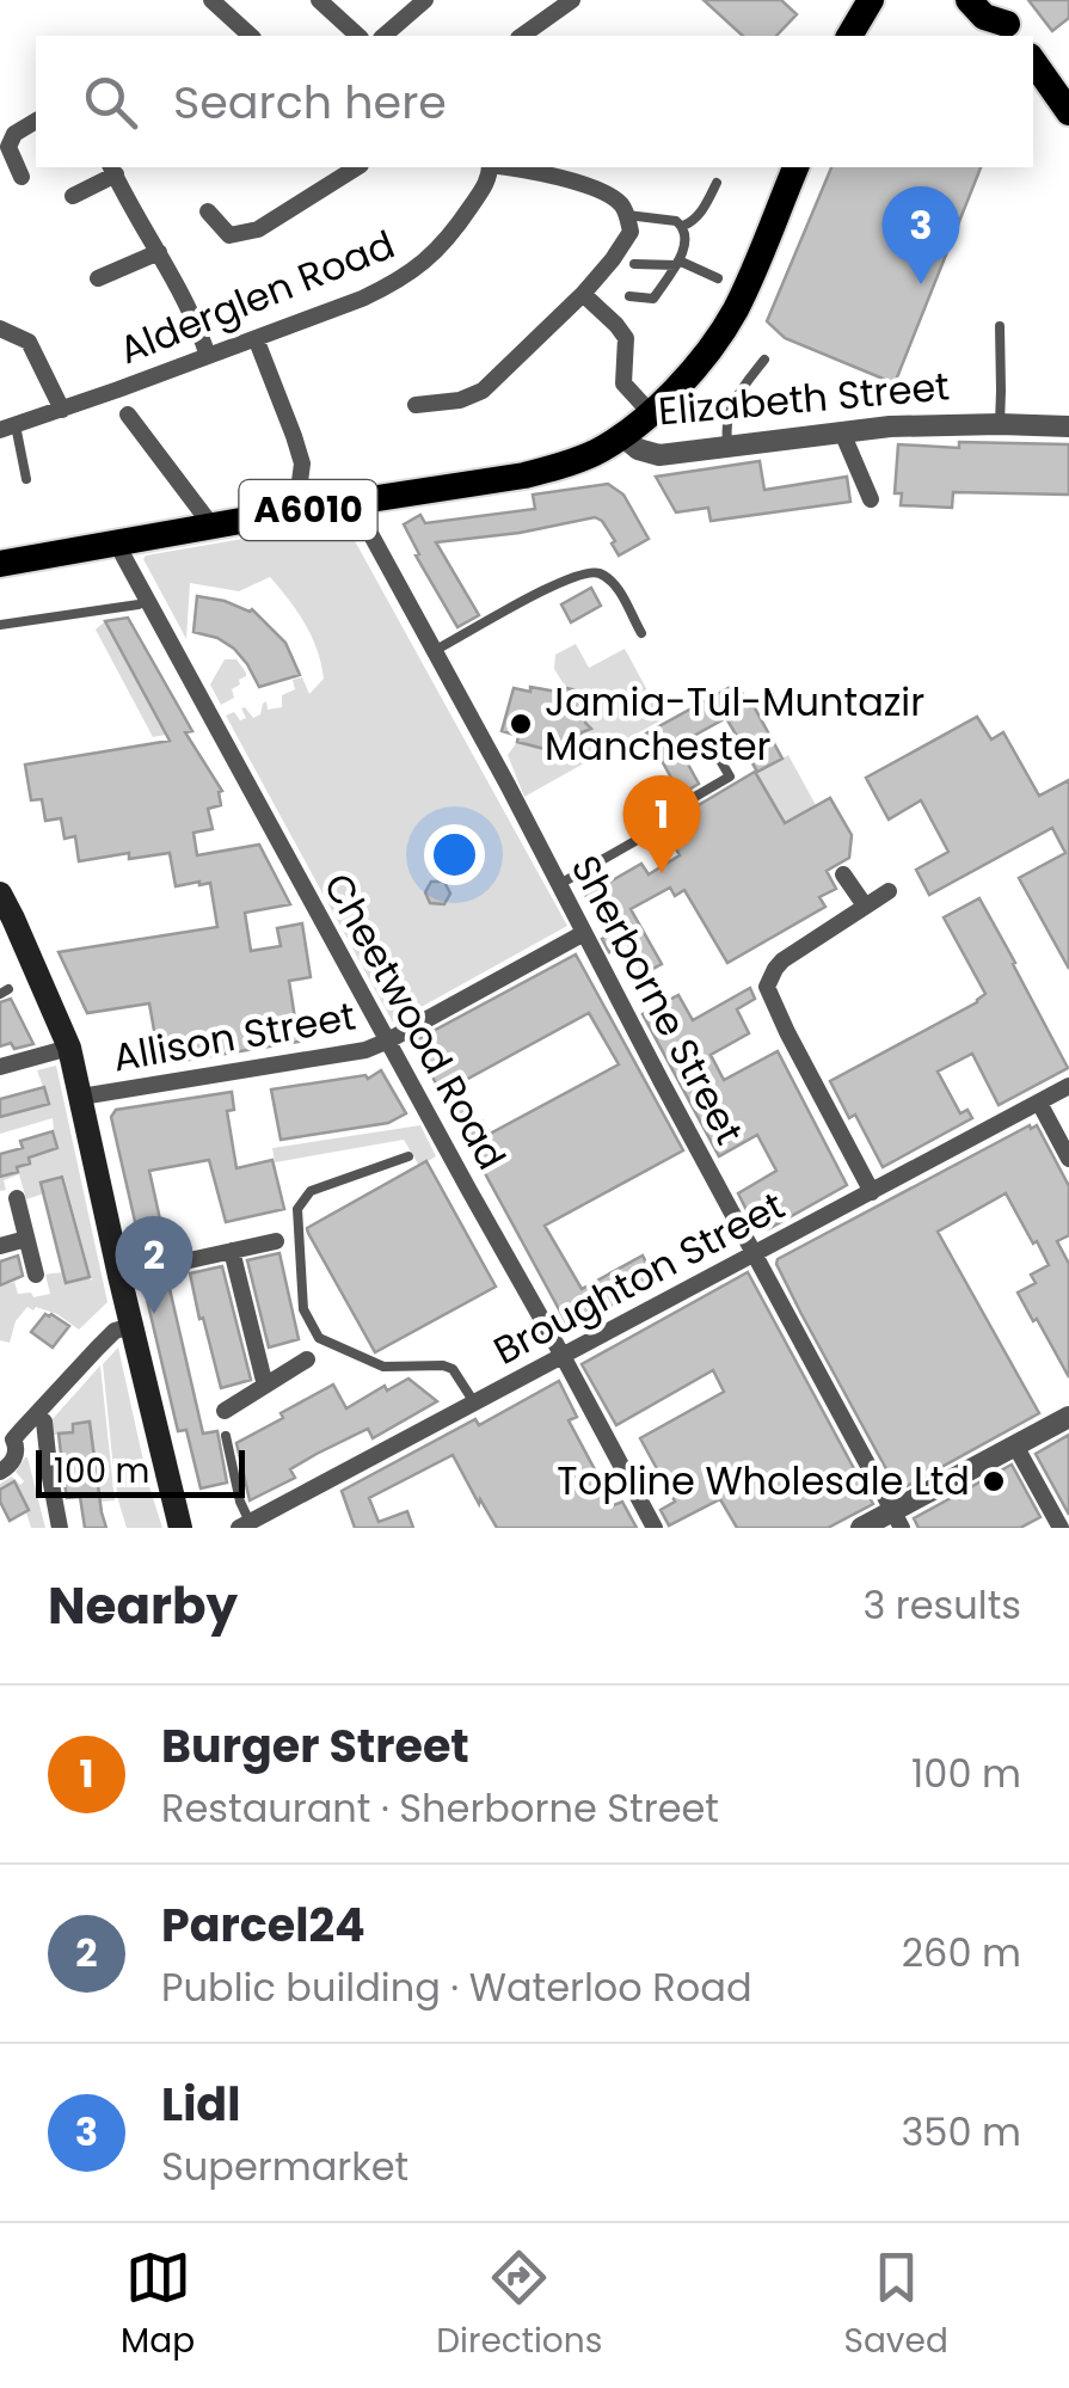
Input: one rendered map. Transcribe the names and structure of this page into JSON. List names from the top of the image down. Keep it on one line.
{"streets":{"highway":["Elizabeth Street","A6010"],"street":["Alderglen Road","Sherborne Street","Cheetwood Road","Allison Street","Broughton Street"]},"crossings":[["Elizabeth Street","A6010"],["Elizabeth Street","Sherborne Street"],["Elizabeth Street","Cheetwood Road"],["Sherborne Street","Allison Street"],["Sherborne Street","Broughton Street"],["Cheetwood Road","Allison Street"],["Cheetwood Road","Broughton Street"]],"places":["Jamia-Tul-Muntazir Manchester","Topline Wholesale Ltd"],"scale_bar":"100 m","page":{"search":"Search here","pins":["3","1","2"],"scale":"100 m","heading":["Nearby","3 results"],"list":[{"mark":"1","name":"Burger Street","note":"Restaurant · Sherborne Street","value":"100 m"},{"mark":"2","name":"Parcel24","note":"Public building · Waterloo Road","value":"260 m"},{"mark":"3","name":"Lidl","note":"Supermarket","value":"350 m"}],"nav":["Map","Directions","Saved"]}}
